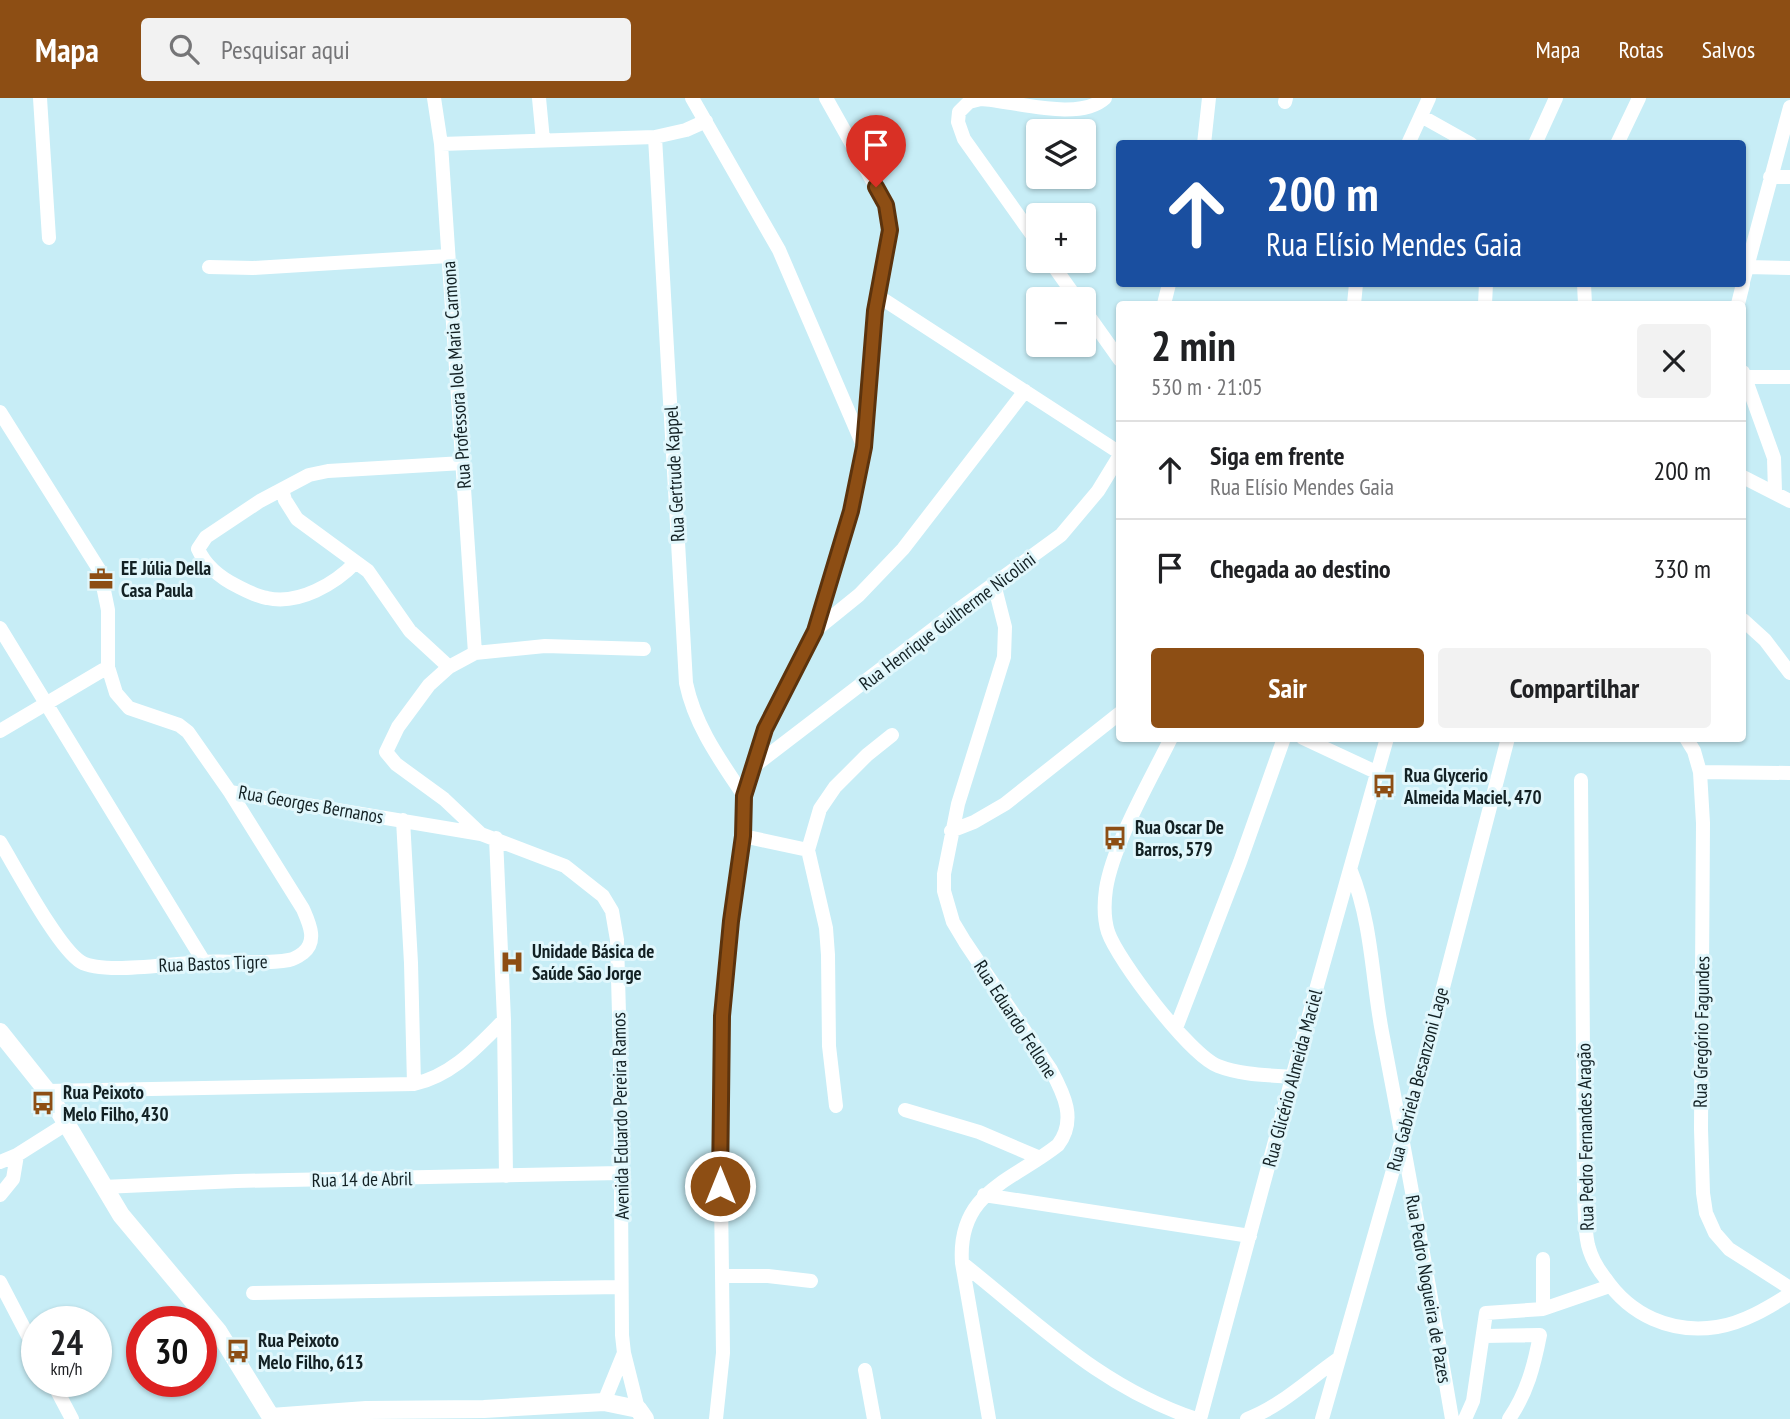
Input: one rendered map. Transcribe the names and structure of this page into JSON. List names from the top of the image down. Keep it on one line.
{"streets":{"street":["Rua Professora Iole Maria Carmona","Rua Gertrude Kappel","Rua Henrique Guilherme Nicolini","Rua Georges Bernanos","Rua Bastos Tigre","Rua Eduardo Fellone","Rua Gregório Fagundes","Rua Glicério Almeida Maciel","Rua Gabriela Besanzoni Lage","Avenida Eduardo Pereira Ramos","Rua Pedro Fernandes Aragão","Rua 14 de Abril","Rua Pedro Nogueira de Pazes"]},"crossings":[["Rua Henrique Guilherme Nicolini","Rua Eduardo Fellone"],["Rua Georges Bernanos","Rua Bastos Tigre"],["Rua Georges Bernanos","Avenida Eduardo Pereira Ramos"],["Rua Glicério Almeida Maciel","Rua Pedro Nogueira de Pazes"],["Rua Gabriela Besanzoni Lage","Rua Pedro Nogueira de Pazes"],["Avenida Eduardo Pereira Ramos","Rua 14 de Abril"]],"places":{"office":["EE Júlia Della Casa Paula"],"bus stop":["Rua Glycerio Almeida Maciel, 470","Rua Oscar De Barros, 579","Rua Peixoto Melo Filho, 430","Rua Peixoto Melo Filho, 613"],"hospital":["Unidade Básica de Saúde São Jorge"]},"page":{"header":"Mapa","search":"Pesquisar aqui","nav":["Mapa","Rotas","Salvos"],"map_buttons":["+","−"],"turn":["200 m","Rua Elísio Mendes Gaia"],"heading":["2 min","530 m · 21:05"],"list":[{"name":"Siga em frente","note":"Rua Elísio Mendes Gaia","value":"200 m"},{"name":"Chegada ao destino","value":"330 m"}],"buttons":["Sair","Compartilhar"],"speed":"24 km/h","limit":"30"}}
